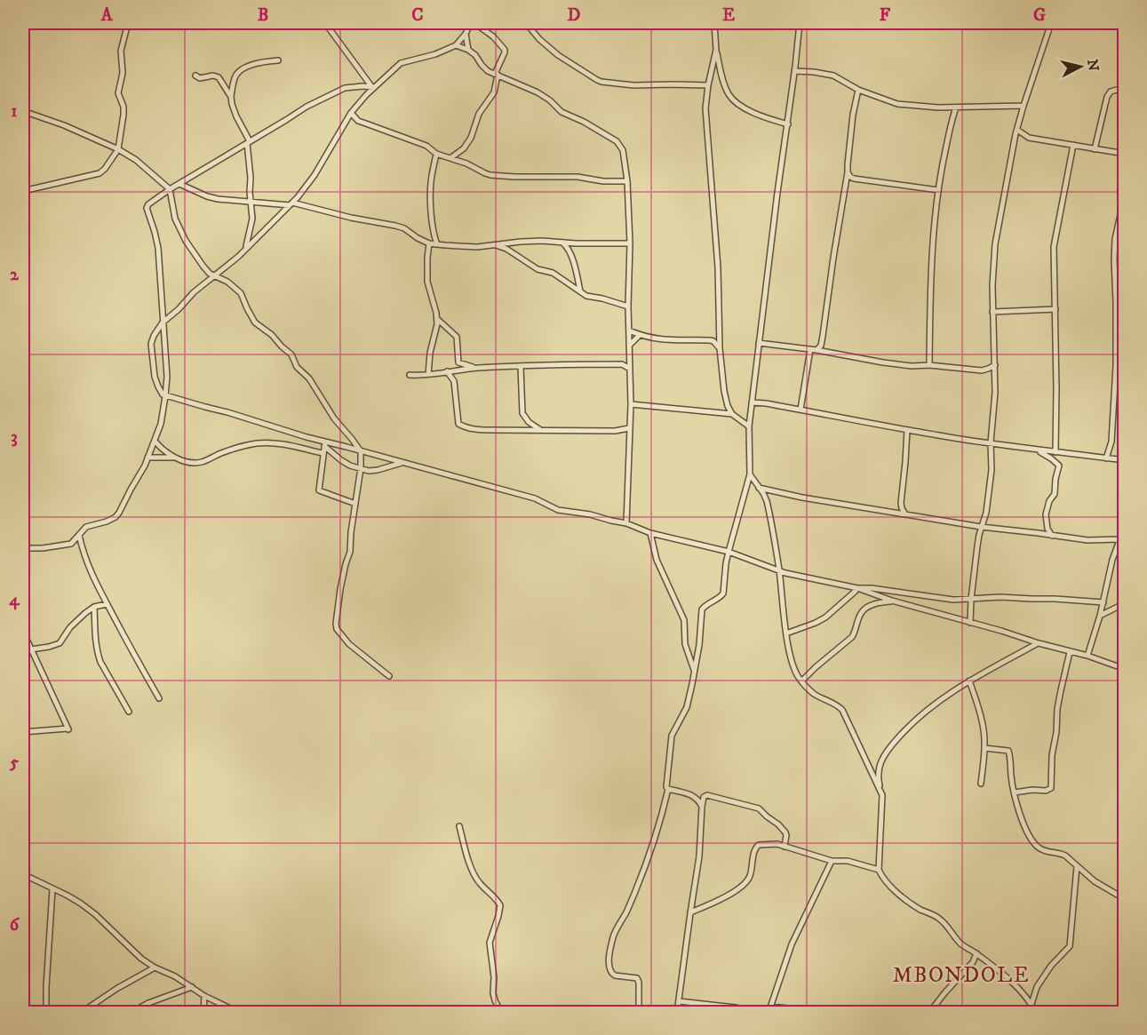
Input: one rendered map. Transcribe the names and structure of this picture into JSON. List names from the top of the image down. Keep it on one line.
{"districts":["MBONDOLE"],"north":"right","grid":{"columns":["A","B","C","D","E","F","G"],"rows":["1","2","3","4","5","6"]}}
